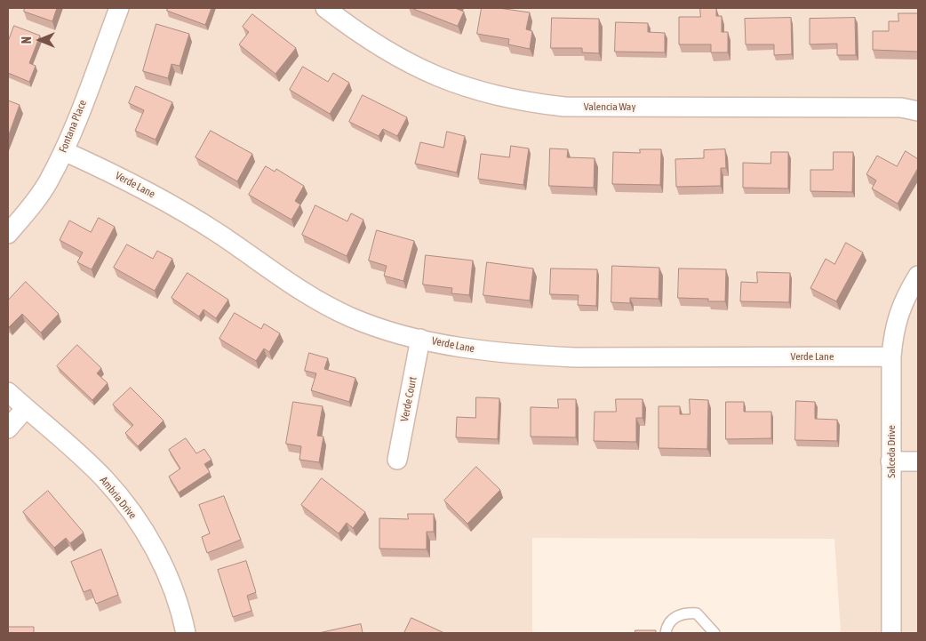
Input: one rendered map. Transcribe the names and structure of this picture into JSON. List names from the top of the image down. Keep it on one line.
{"streets":{"street":["Valencia Way","Fontana Place","Verde Lane","Verde Court","Salceda Drive","Ambria Drive"]},"crossings":[["Fontana Place","Verde Lane"],["Verde Lane","Verde Court"],["Verde Lane","Salceda Drive"]],"north":"left"}
